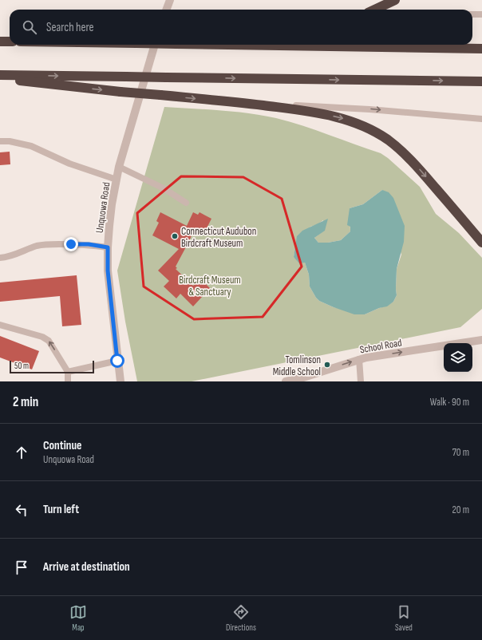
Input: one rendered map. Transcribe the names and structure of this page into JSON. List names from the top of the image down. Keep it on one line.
{"streets":{"street":["Unquowa Road","School Road"]},"one_way":["School Road"],"parks":["Birdcraft Museum & Sanctuary"],"places":["Connecticut Audubon Birdcraft Museum","Tomlinson Middle School"],"scale_bar":"50 m","page":{"search":"Search here","scale":"50 m","heading":["2 min","Walk · 90 m"],"list":[["Continue","Unquowa Road","70 m"],["Turn left","20 m"],"Arrive at destination"],"nav":["Map","Directions","Saved"]}}
